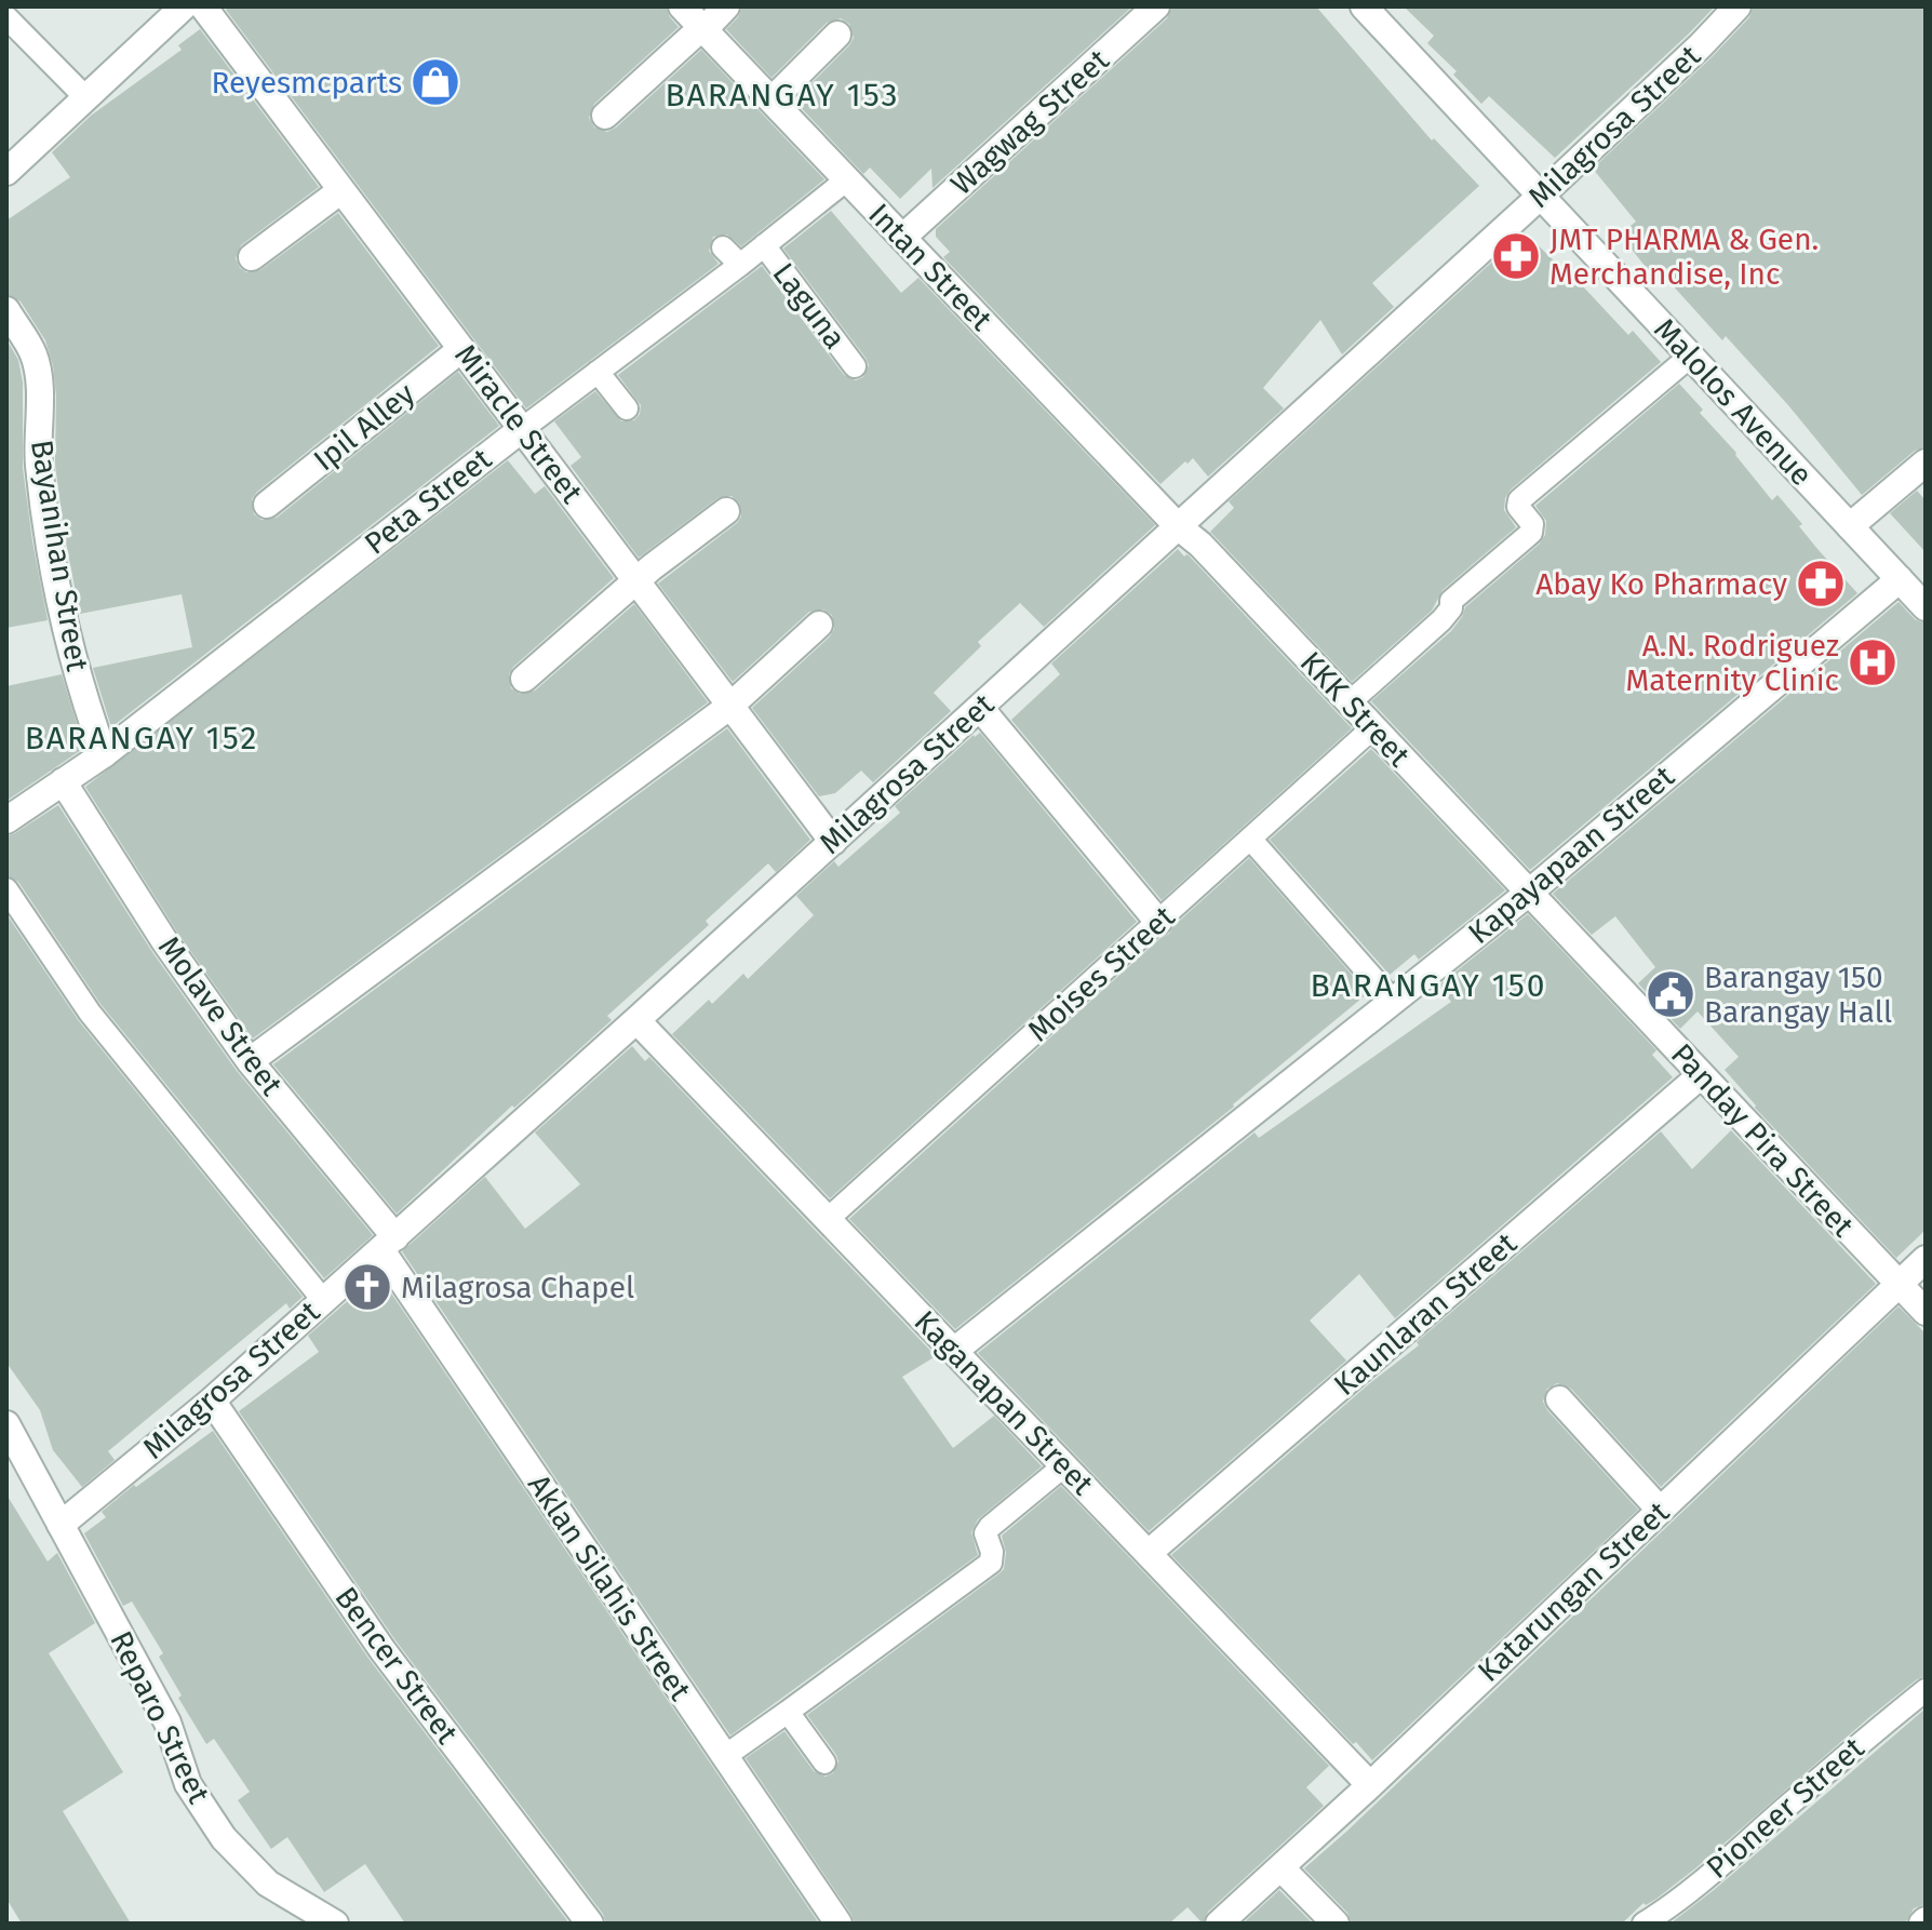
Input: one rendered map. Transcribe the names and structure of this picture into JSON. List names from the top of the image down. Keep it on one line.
{"streets":{"street":["Wagwag Street","Milagrosa Street","Intan Street","Malolos Avenue","Miracle Street","Ipil Alley","Peta Street","Bayanihan Street","KKK Street","Kapayapaan Street","Molave Street","Panday Pira Street","Kaunlaran Street","Kaganapan Street","Aklan Silahis Street","Katarungan Street","Bencer Street","Reparo Street"],"lane":["Laguna","Moises Street","Pioneer Street"]},"crossings":[["Wagwag Street","Intan Street"],["Milagrosa Street","Intan Street"],["Milagrosa Street","Malolos Avenue"],["Milagrosa Street","Miracle Street"],["Milagrosa Street","KKK Street"],["Milagrosa Street","Molave Street"],["Milagrosa Street","Kaganapan Street"],["Milagrosa Street","Aklan Silahis Street"],["Milagrosa Street","Bencer Street"],["Milagrosa Street","Reparo Street"],["Intan Street","Peta Street"],["Intan Street","KKK Street"],["Laguna","Peta Street"],["Malolos Avenue","Kapayapaan Street"],["Miracle Street","Ipil Alley"],["Miracle Street","Peta Street"],["Peta Street","Bayanihan Street"],["Peta Street","Molave Street"],["KKK Street","Kapayapaan Street"],["KKK Street","Moises Street"],["KKK Street","Panday Pira Street"],["Kapayapaan Street","Panday Pira Street"],["Kapayapaan Street","Kaganapan Street"],["Moises Street","Kaganapan Street"],["Molave Street","Aklan Silahis Street"],["Panday Pira Street","Kaunlaran Street"],["Panday Pira Street","Katarungan Street"],["Kaunlaran Street","Kaganapan Street"],["Kaganapan Street","Katarungan Street"]],"districts":["BARANGAY 153","BARANGAY 152","BARANGAY 150"],"places":{"shop":["Reyesmcparts"],"pharmacy":["JMT PHARMA & Gen. Merchandise, Inc","Abay Ko Pharmacy"],"hospital":["A.N. Rodriguez Maternity Clinic"],"public building":["Barangay 150 Barangay Hall"],"church":["Milagrosa Chapel"]}}
